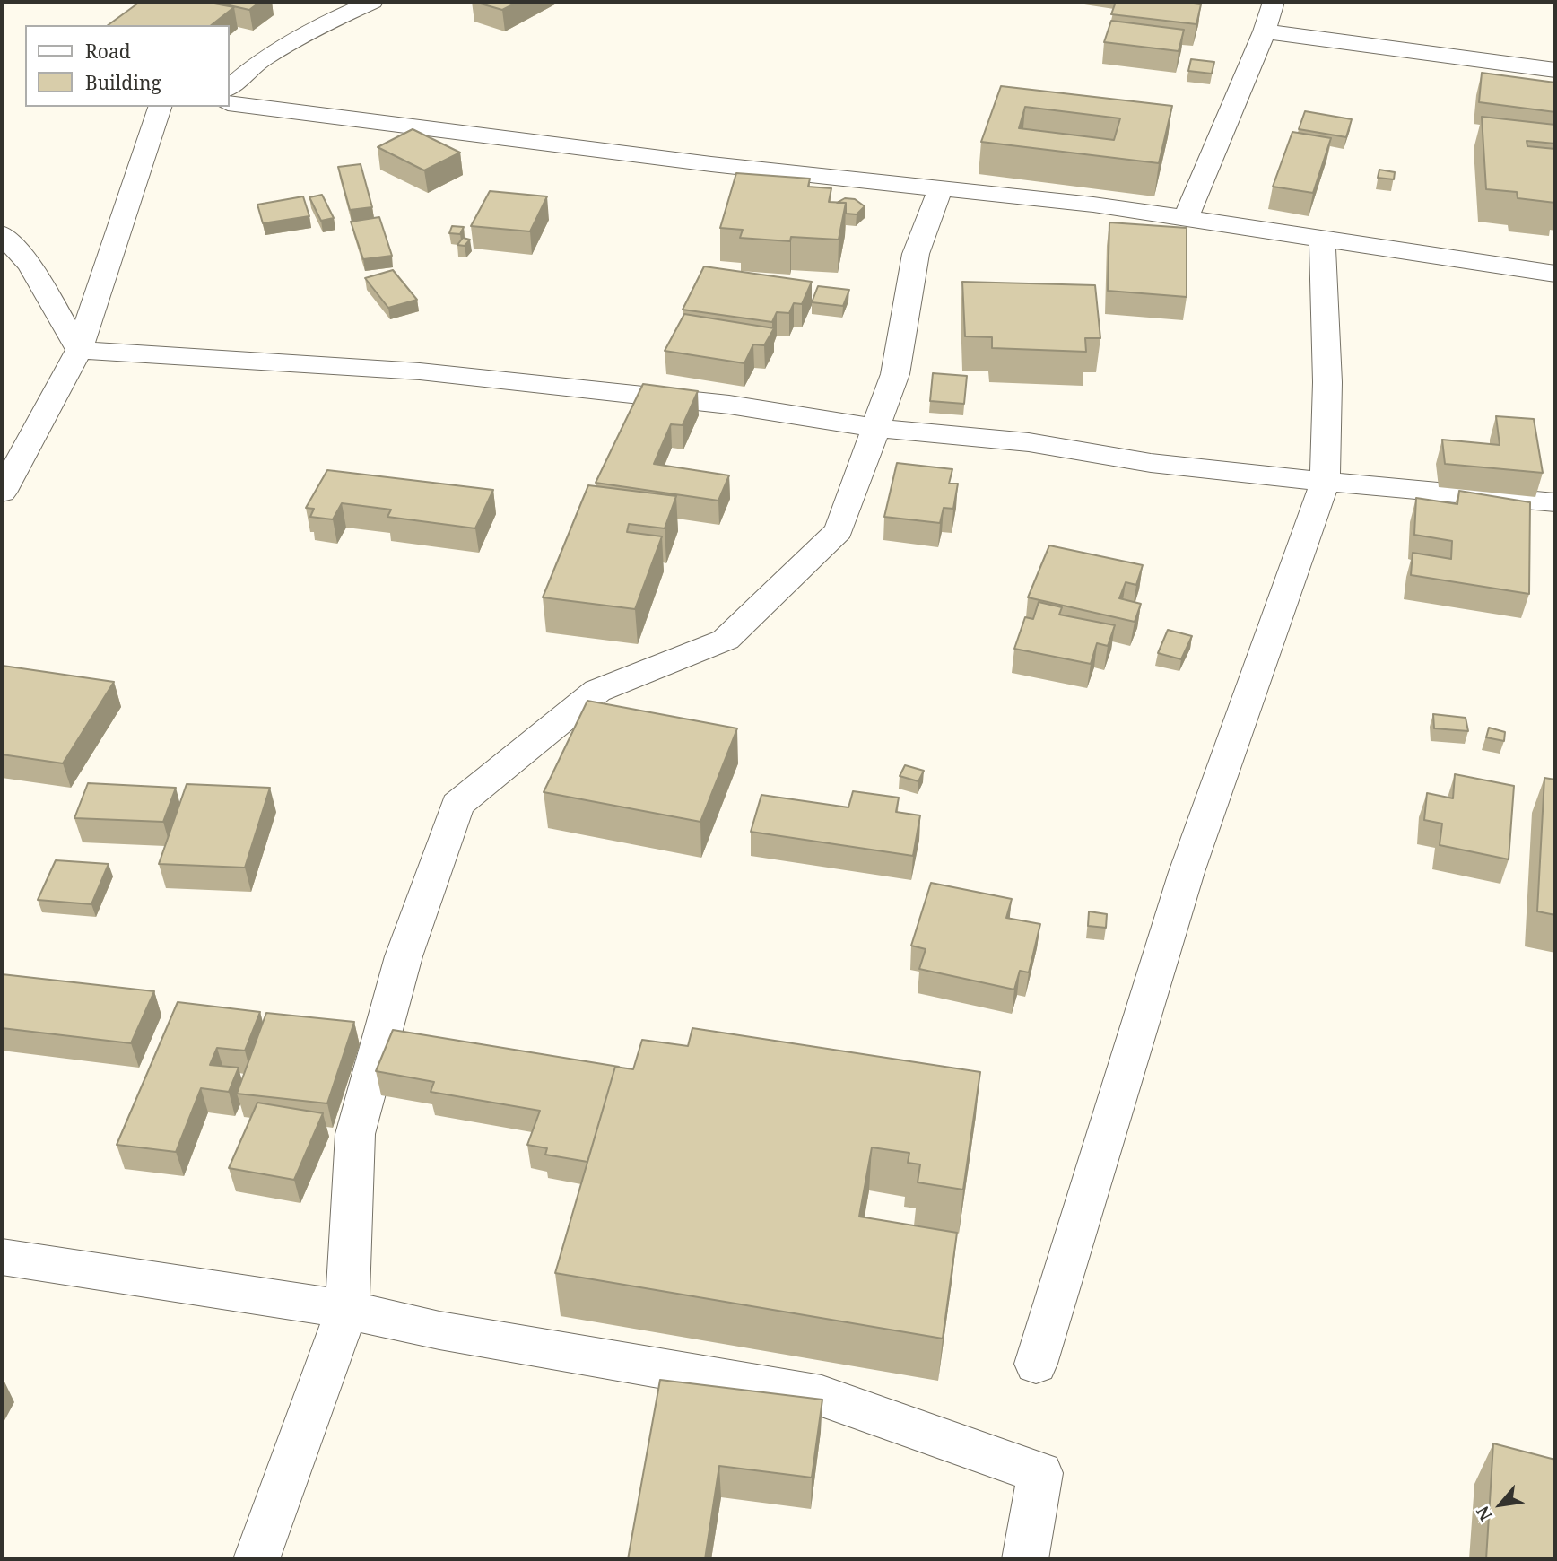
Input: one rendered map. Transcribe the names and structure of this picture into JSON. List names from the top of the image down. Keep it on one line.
{"legend":["Road","Building"],"north":"bottom left"}
